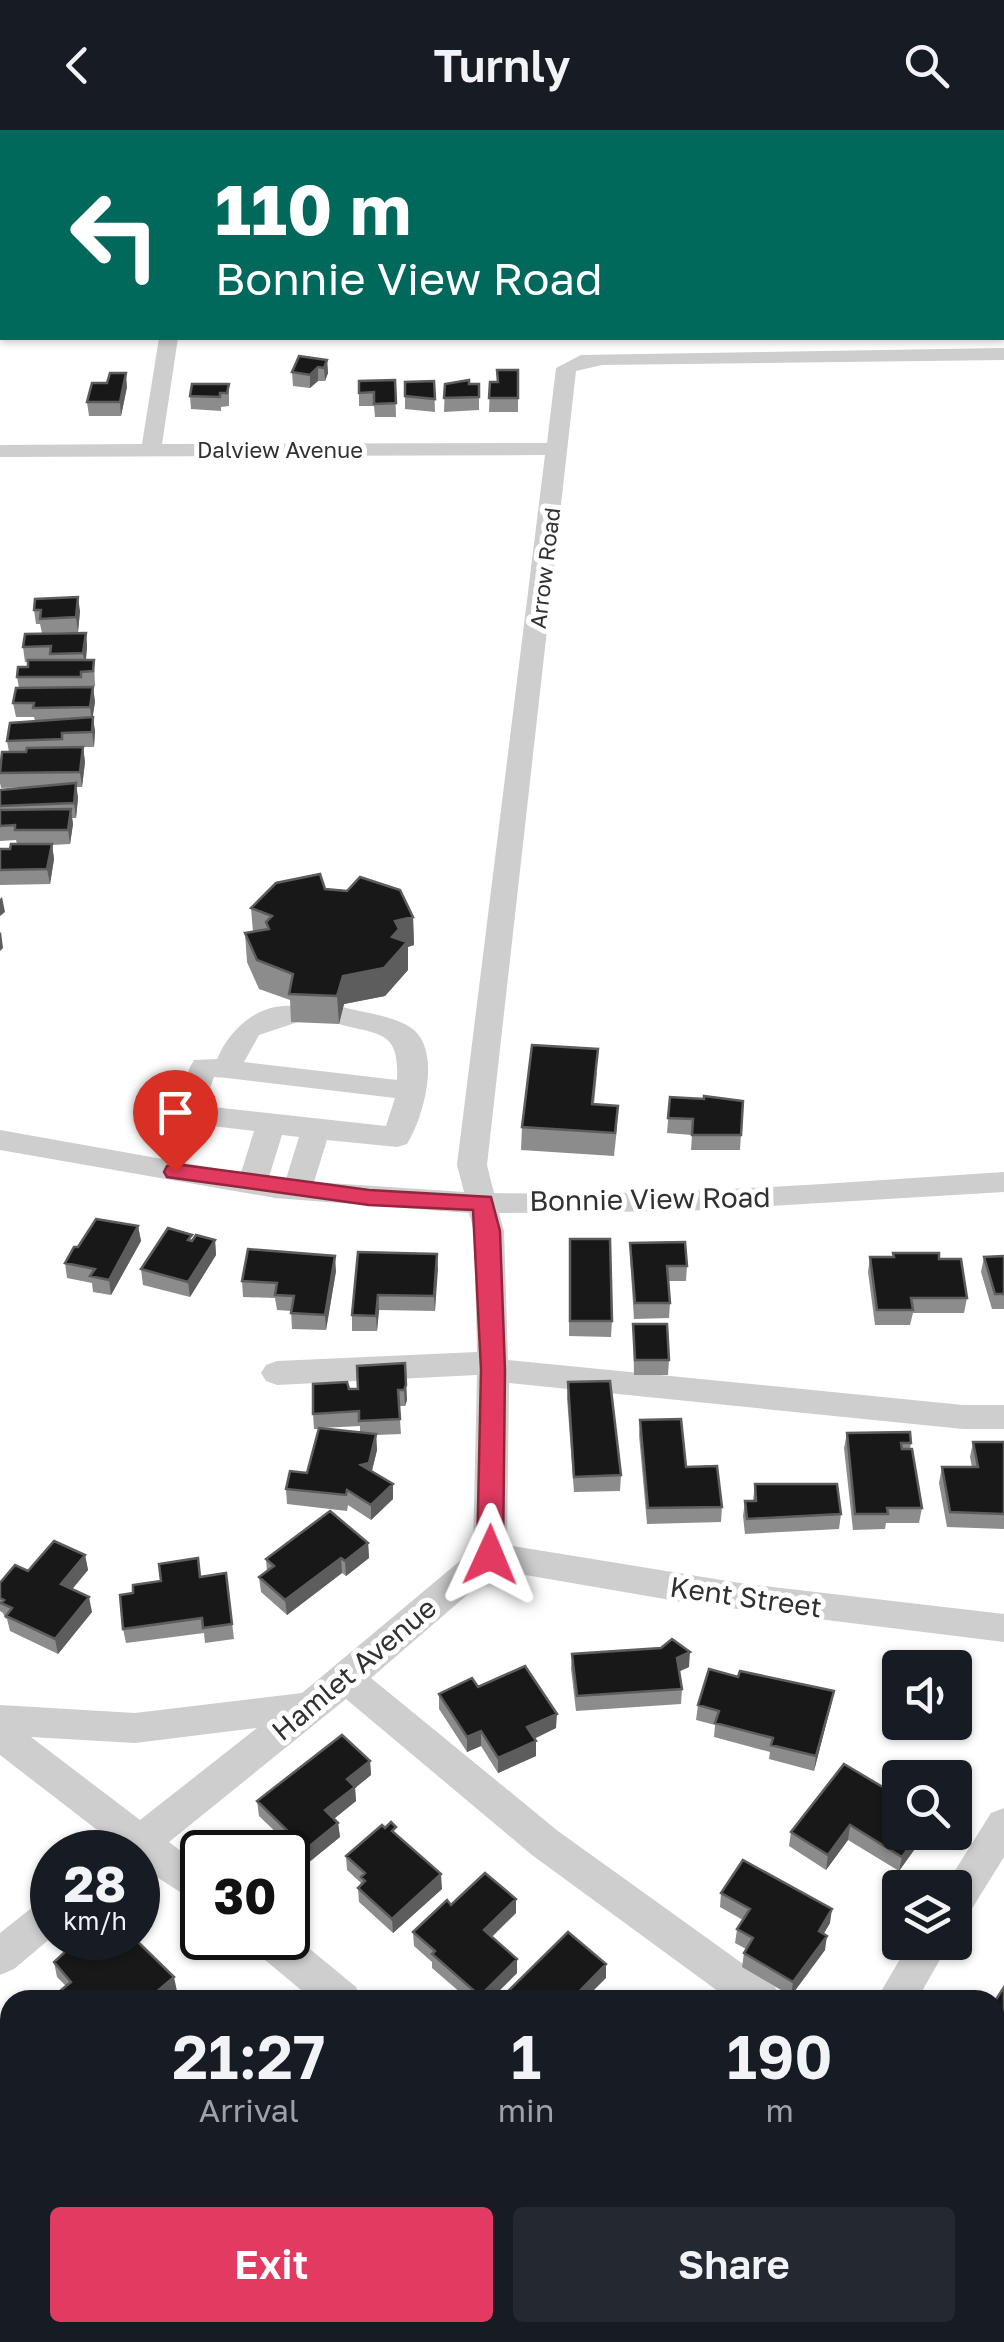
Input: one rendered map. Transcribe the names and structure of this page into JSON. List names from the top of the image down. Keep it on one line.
{"streets":{"street":["Dalview Avenue","Arrow Road","Bonnie View Road","Kent Street","Hamlet Avenue"]},"crossings":[["Dalview Avenue","Arrow Road"],["Arrow Road","Bonnie View Road"],["Kent Street","Hamlet Avenue"]],"page":{"header":"Turnly","turn":["110 m","Bonnie View Road"],"speed":"28 km/h","limit":"30","eta":["21:27","Arrival","1","min","190","m"],"buttons":["Exit","Share"]}}
